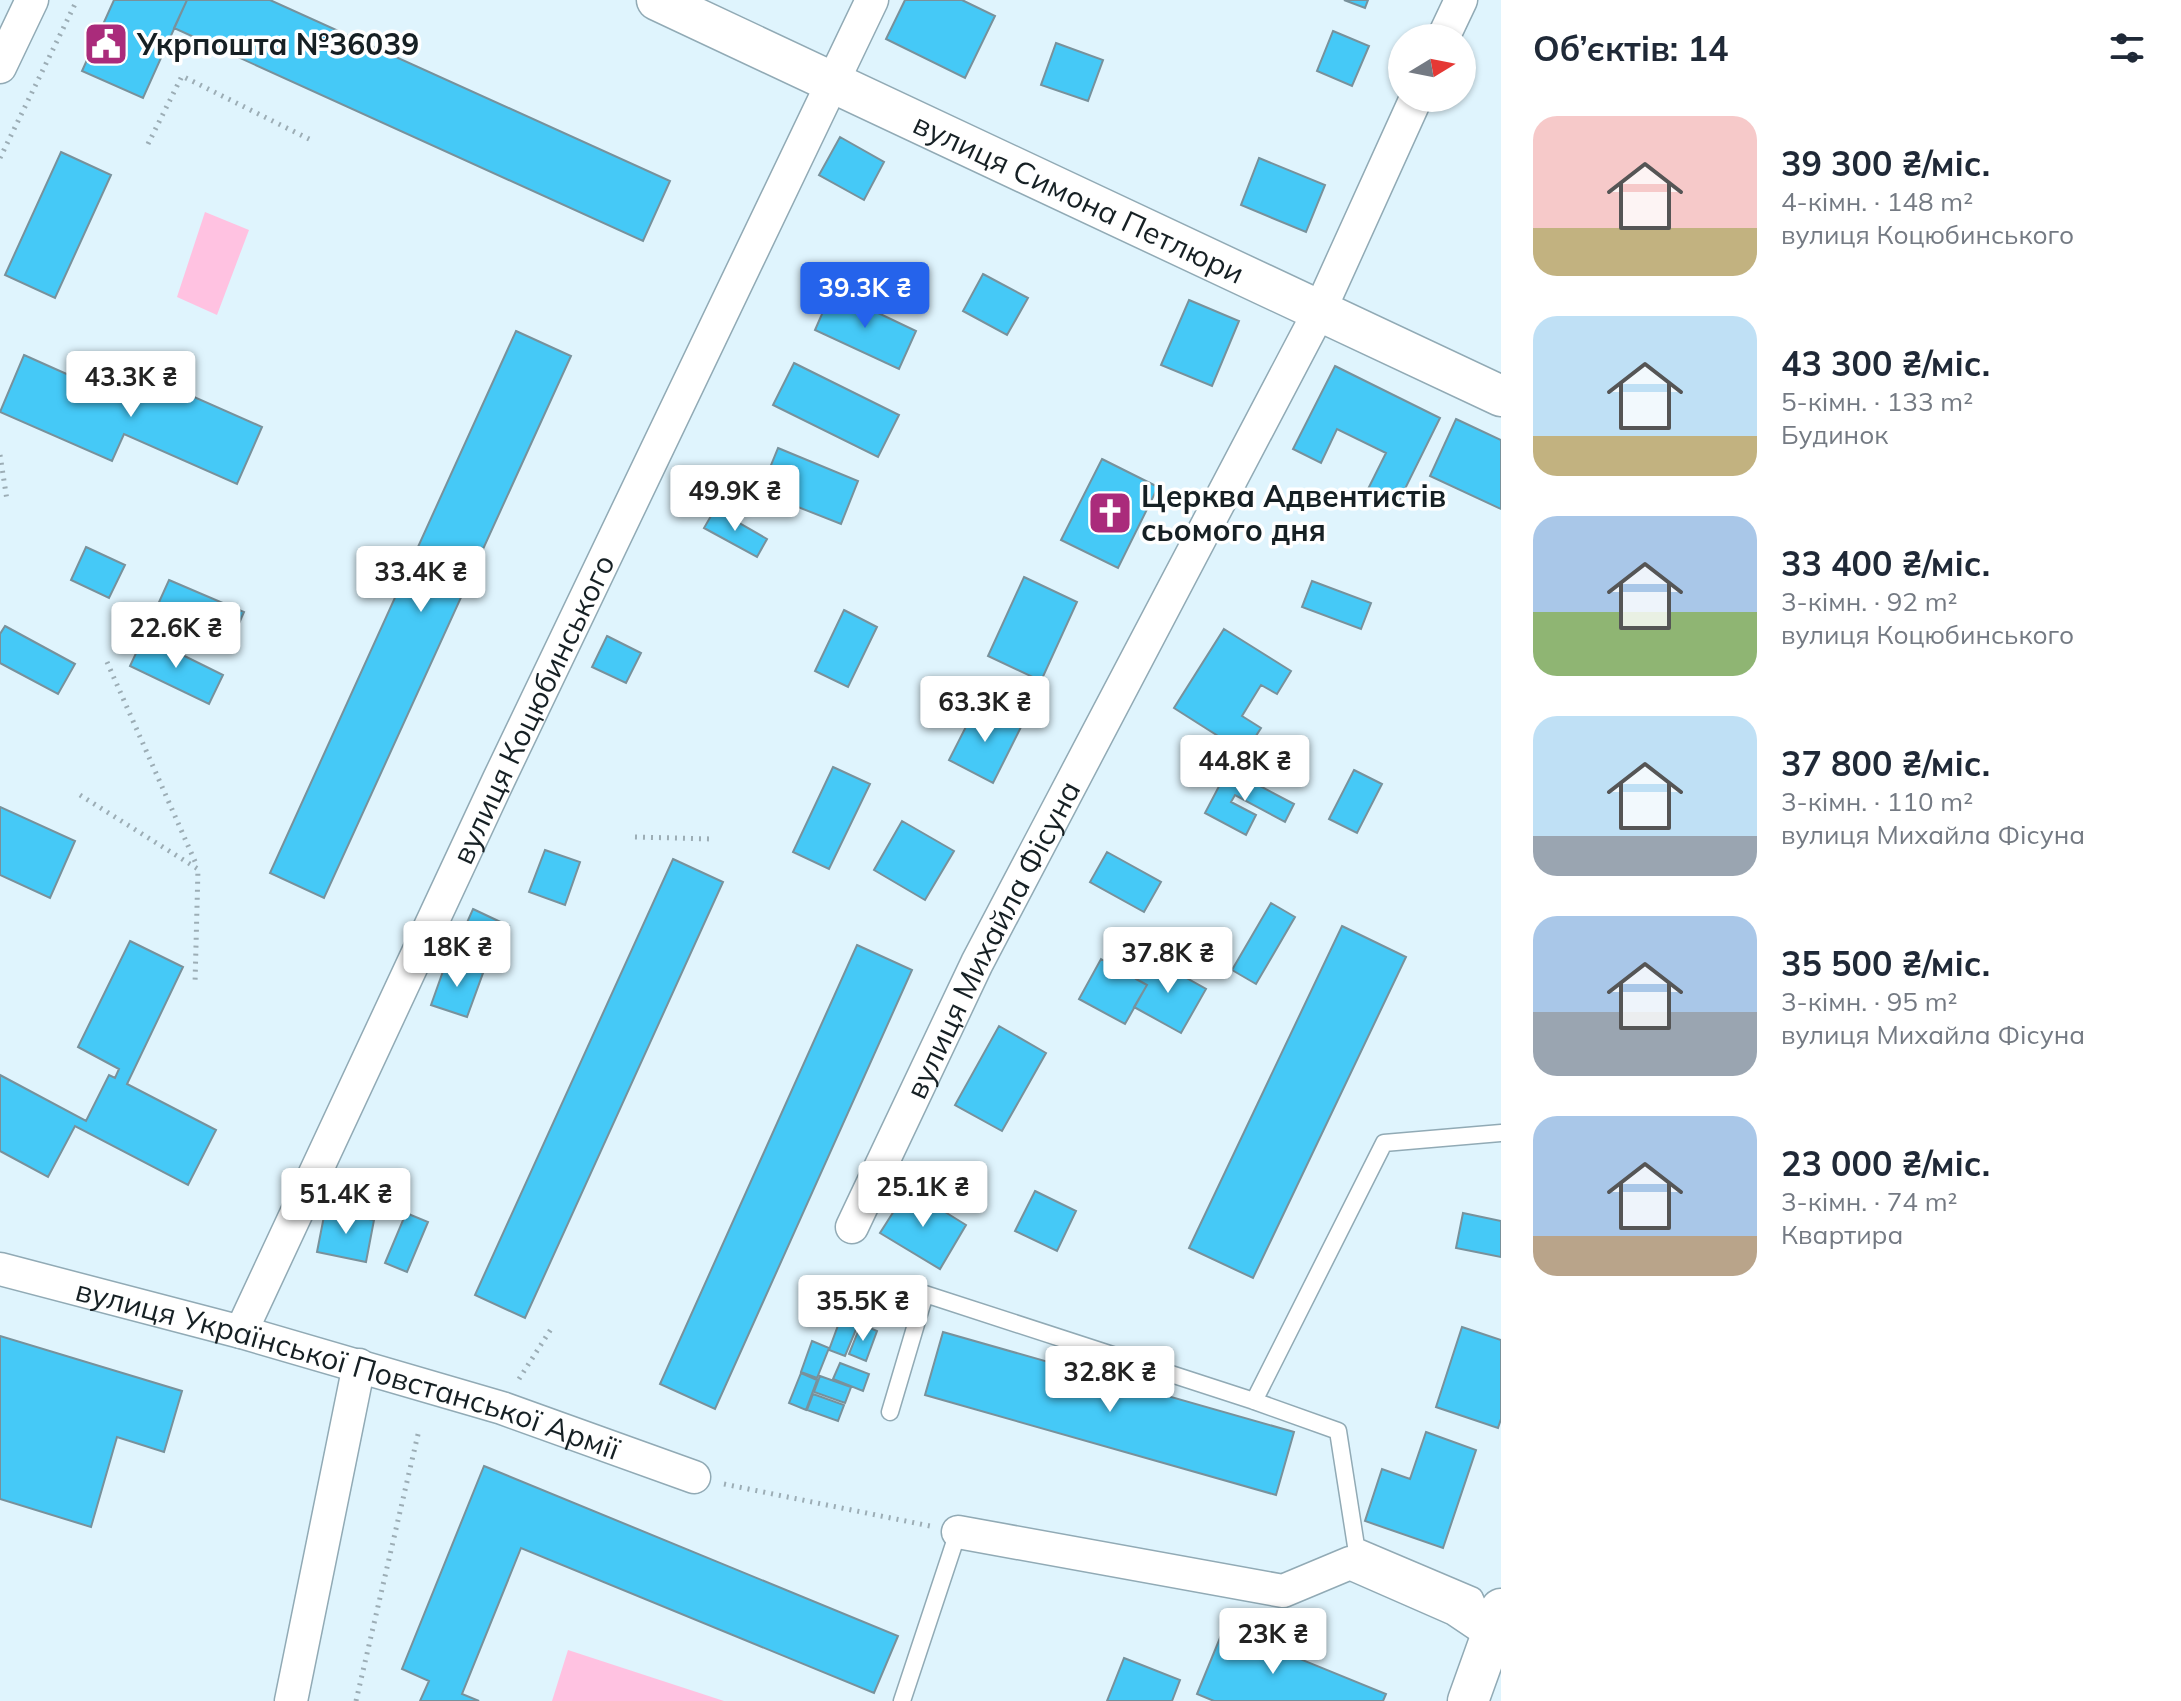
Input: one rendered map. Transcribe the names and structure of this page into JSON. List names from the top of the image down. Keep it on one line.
{"streets":{"street":["вулиця Симона Петлюри","вулиця Коцюбинського","вулиця Михайла Фісуна","вулиця Української Повстанської Армії"]},"crossings":[["вулиця Симона Петлюри","вулиця Коцюбинського"],["вулиця Симона Петлюри","вулиця Михайла Фісуна"],["вулиця Коцюбинського","вулиця Української Повстанської Армії"]],"places":{"public building":["Укрпошта №36039"],"church":["Церква Адвентистів сьомого дня"]},"north":"right","page":{"heading":"Об’єктів: 14","list":[{"name":"39 300 ₴/міс.","note":"4-кімн. · 148 m² · вулиця Коцюбинського"},{"name":"43 300 ₴/міс.","note":"5-кімн. · 133 m² · Будинок"},{"name":"33 400 ₴/міс.","note":"3-кімн. · 92 m² · вулиця Коцюбинського"},{"name":"37 800 ₴/міс.","note":"3-кімн. · 110 m² · вулиця Михайла Фісуна"},{"name":"35 500 ₴/міс.","note":"3-кімн. · 95 m² · вулиця Михайла Фісуна"},{"name":"23 000 ₴/міс.","note":"3-кімн. · 74 m² · Квартира"}],"price":["39.3K ₴","43.3K ₴","49.9K ₴","33.4K ₴","22.6K ₴","63.3K ₴","44.8K ₴","18K ₴","37.8K ₴","25.1K ₴","51.4K ₴","35.5K ₴","32.8K ₴","23K ₴"]}}
